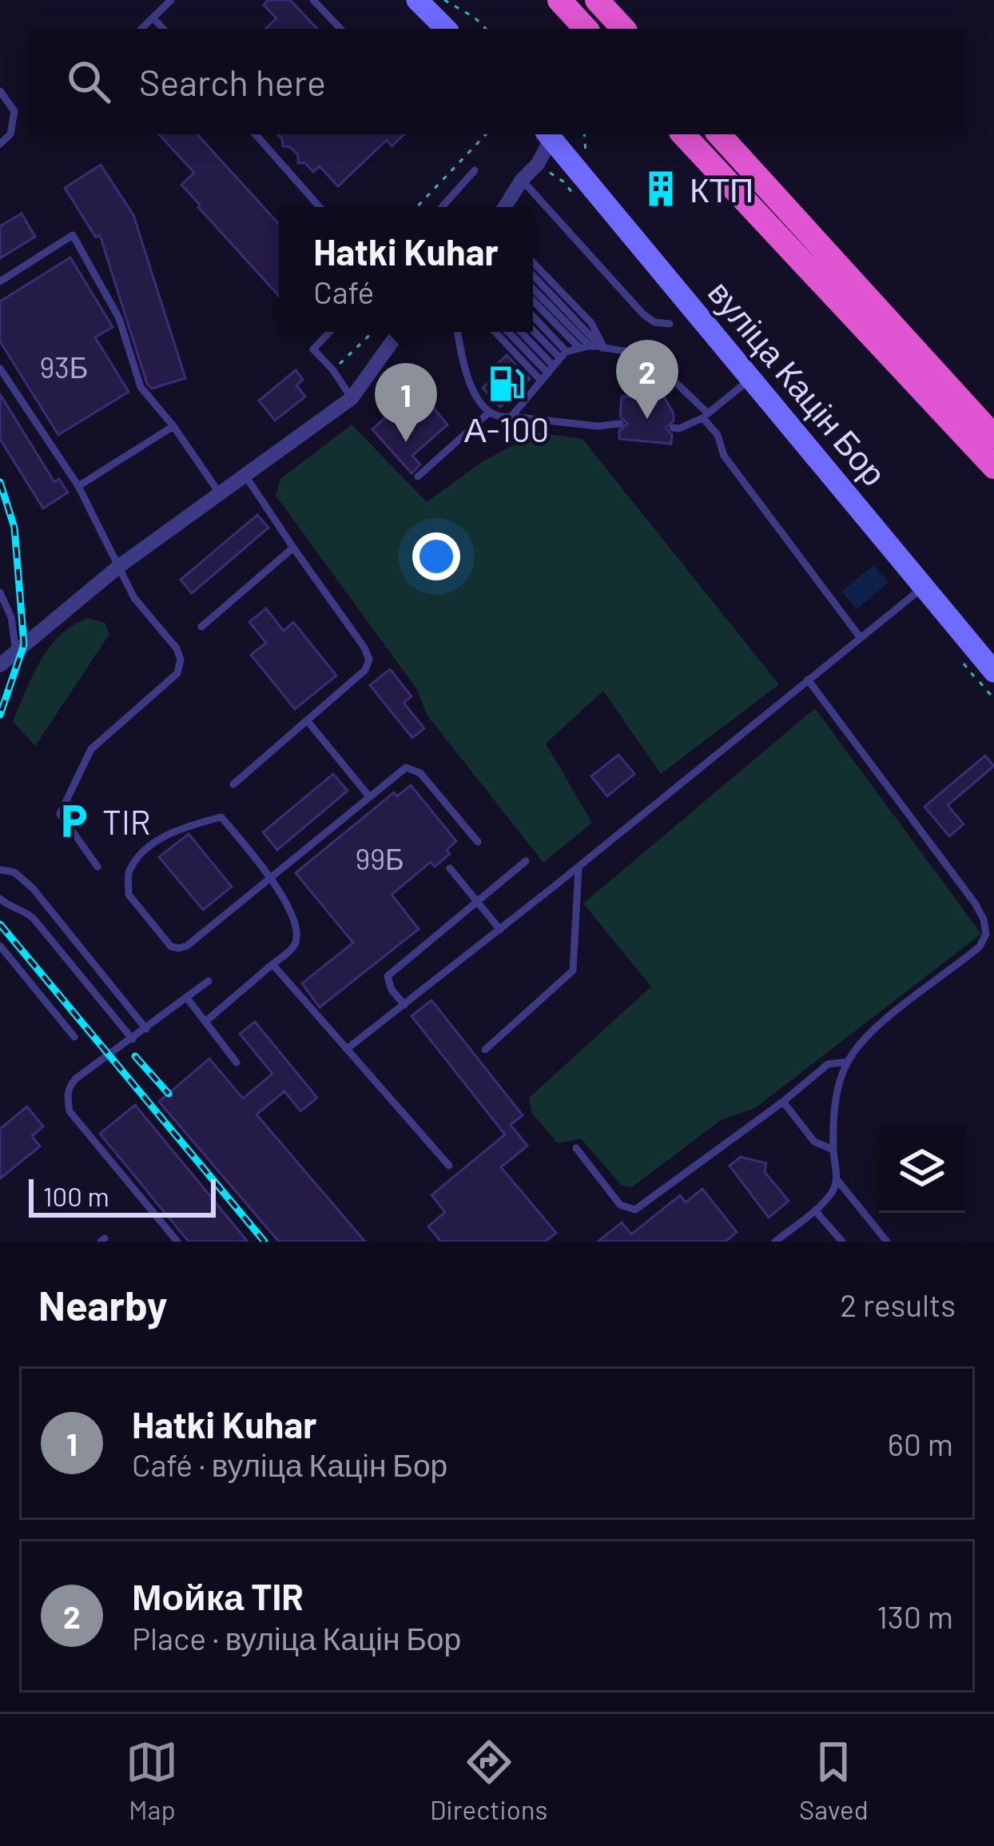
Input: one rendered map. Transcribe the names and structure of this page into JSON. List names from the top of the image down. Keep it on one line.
{"streets":{"main road":["вуліца Кацін Бор"]},"places":{"building":["КТП"],"fuel station":["А-100"],"parking":["TIR"]},"house_numbers":["93Б","99Б"],"scale_bar":"100 m","page":{"search":"Search here","popup":["Hatki Kuhar","Café"],"pins":["2","1"],"scale":"100 m","heading":["Nearby","2 results"],"list":[{"mark":"1","name":"Hatki Kuhar","note":"Café · вуліца Кацін Бор","value":"60 m"},{"mark":"2","name":"Мойка TIR","note":"Place · вуліца Кацін Бор","value":"130 m"}],"nav":["Map","Directions","Saved"]}}
